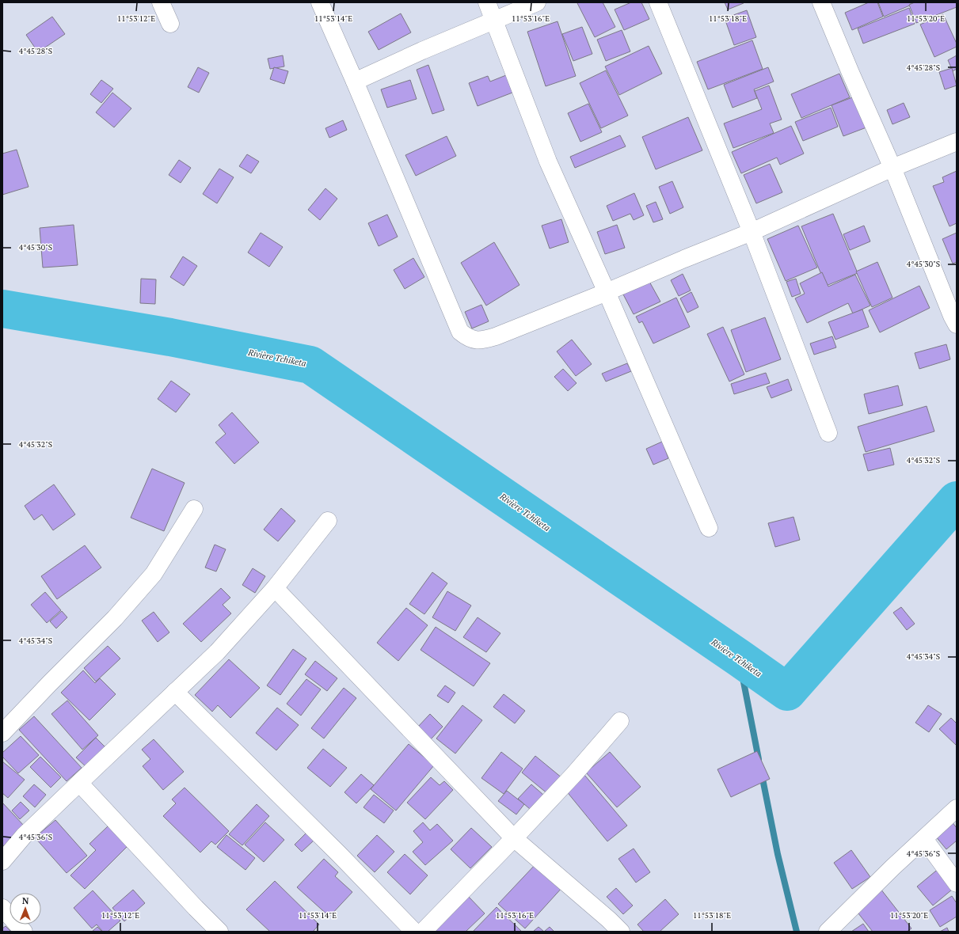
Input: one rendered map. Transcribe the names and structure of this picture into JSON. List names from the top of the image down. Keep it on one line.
{"water":["Rivière Tchiketa"],"north":"top","coordinates":["11°53'12\"E","11°53'14\"E","11°53'16\"E","11°53'18\"E","11°53'20\"E","4°45'28\"S","4°45'30\"S","4°45'32\"S","4°45'34\"S","4°45'36\"S"]}
